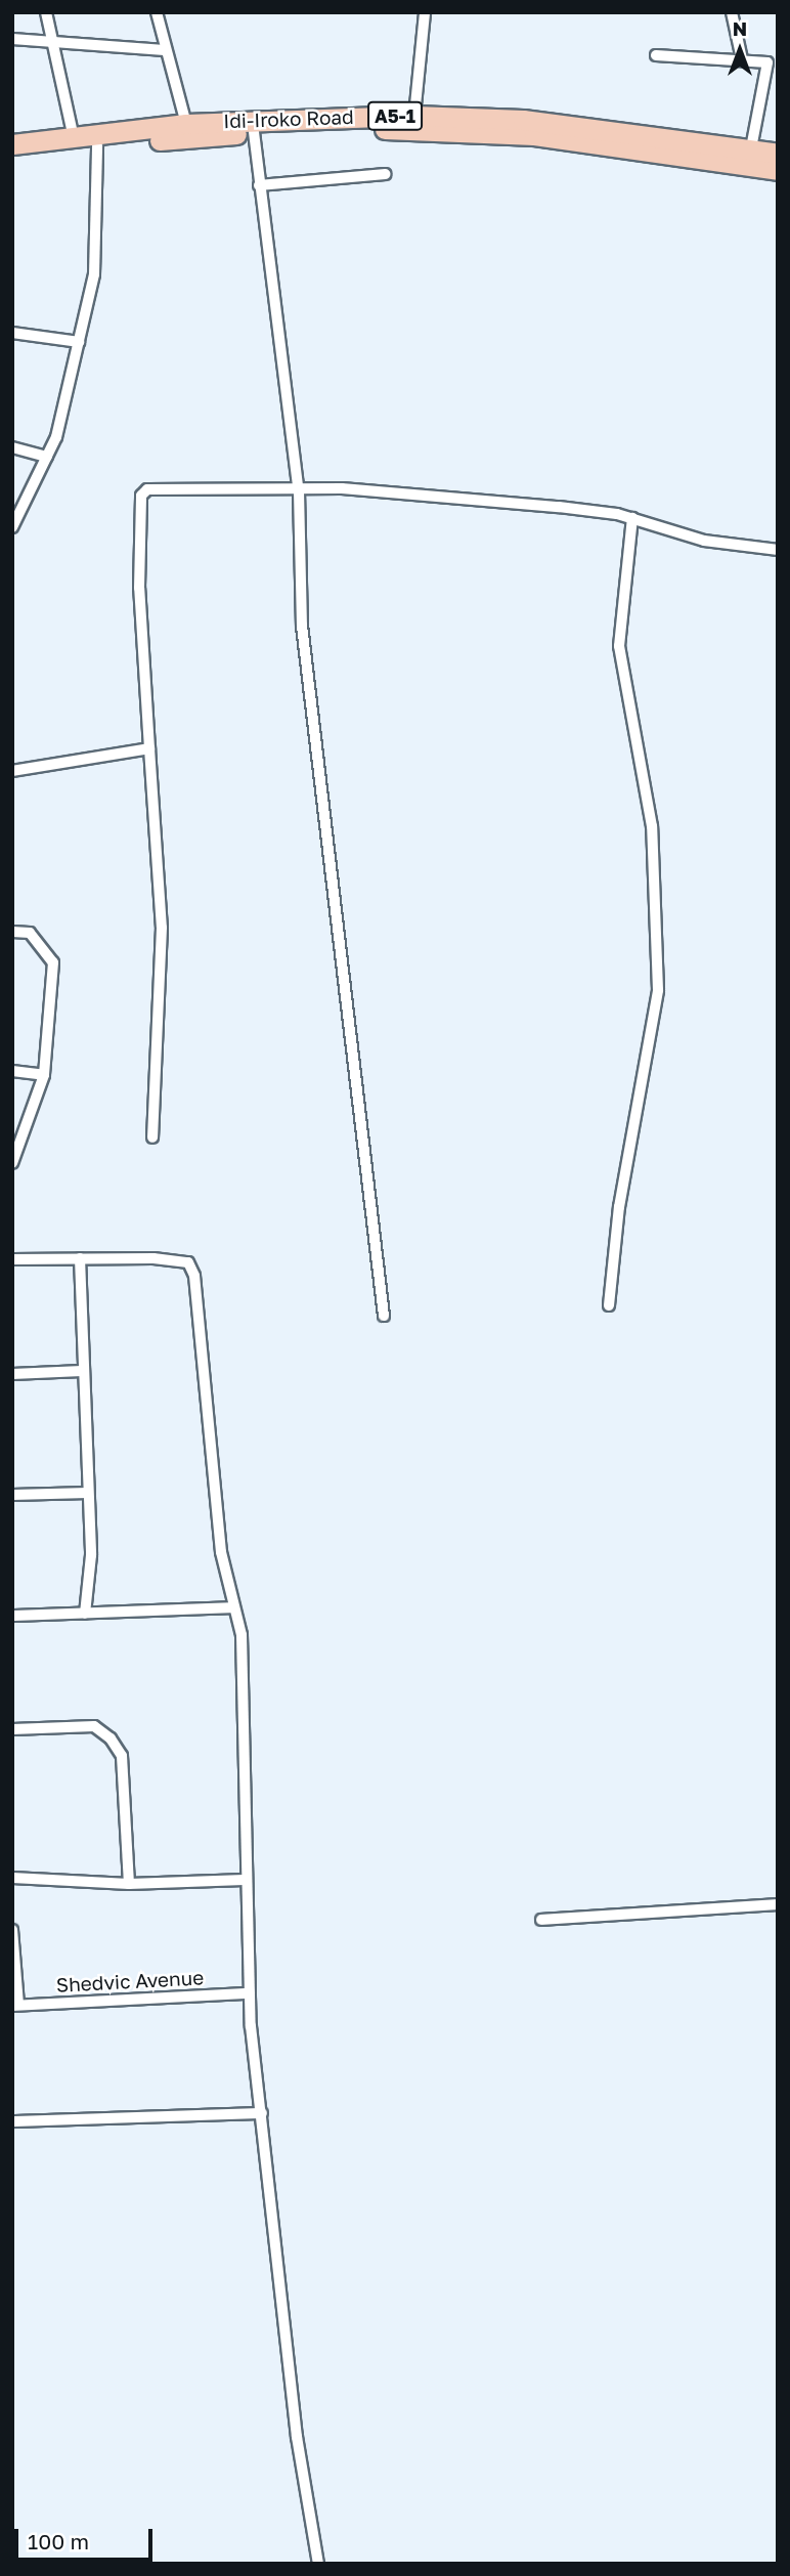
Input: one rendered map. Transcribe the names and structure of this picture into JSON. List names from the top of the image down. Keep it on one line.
{"streets":{"highway":["A5-1","Idi-Iroko Road"],"street":["Shedvic Avenue"]},"scale_bar":"100 m","north":"top"}
